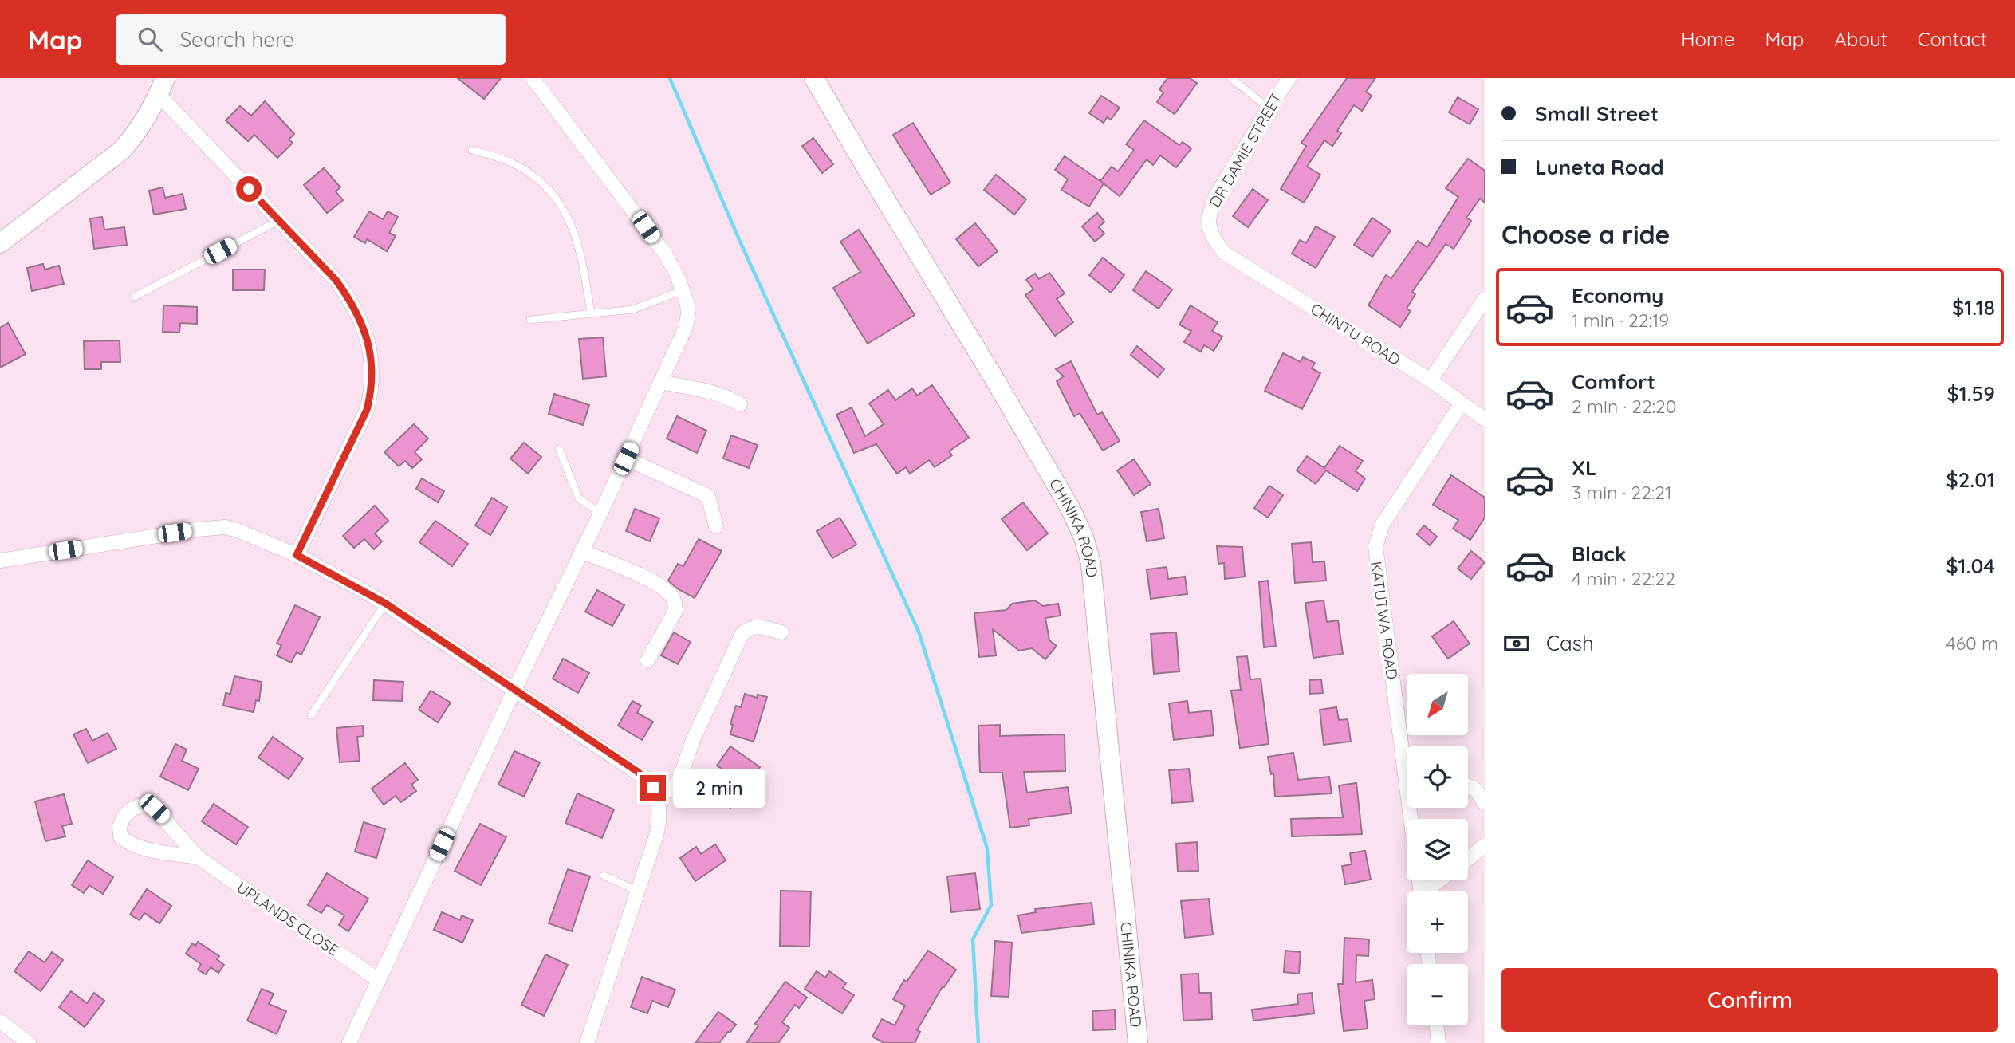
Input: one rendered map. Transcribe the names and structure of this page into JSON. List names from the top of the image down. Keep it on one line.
{"streets":{"main road":["CHINIKA ROAD"],"street":["DR DAMIE STREET","CHINTU ROAD","KATUTWA ROAD","UPLANDS CLOSE"]},"crossings":[["DR DAMIE STREET","CHINTU ROAD"],["CHINTU ROAD","KATUTWA ROAD"]],"north":"bottom left","page":{"header":"Map","search":"Search here","nav":["Home","Map","About","Contact"],"banner":["Small Street","Luneta Road"],"heading":"Choose a ride","list":[{"name":"Economy","note":"1 min · 22:19","value":"$1.18"},{"name":"Comfort","note":"2 min · 22:20","value":"$1.59"},{"name":"XL","note":"3 min · 22:21","value":"$2.01"},{"name":"Black","note":"4 min · 22:22","value":"$1.04"}],"pay":["Cash","460 m"],"map_buttons":["+","−"],"bubble":"2 min","buttons":"Confirm"}}
